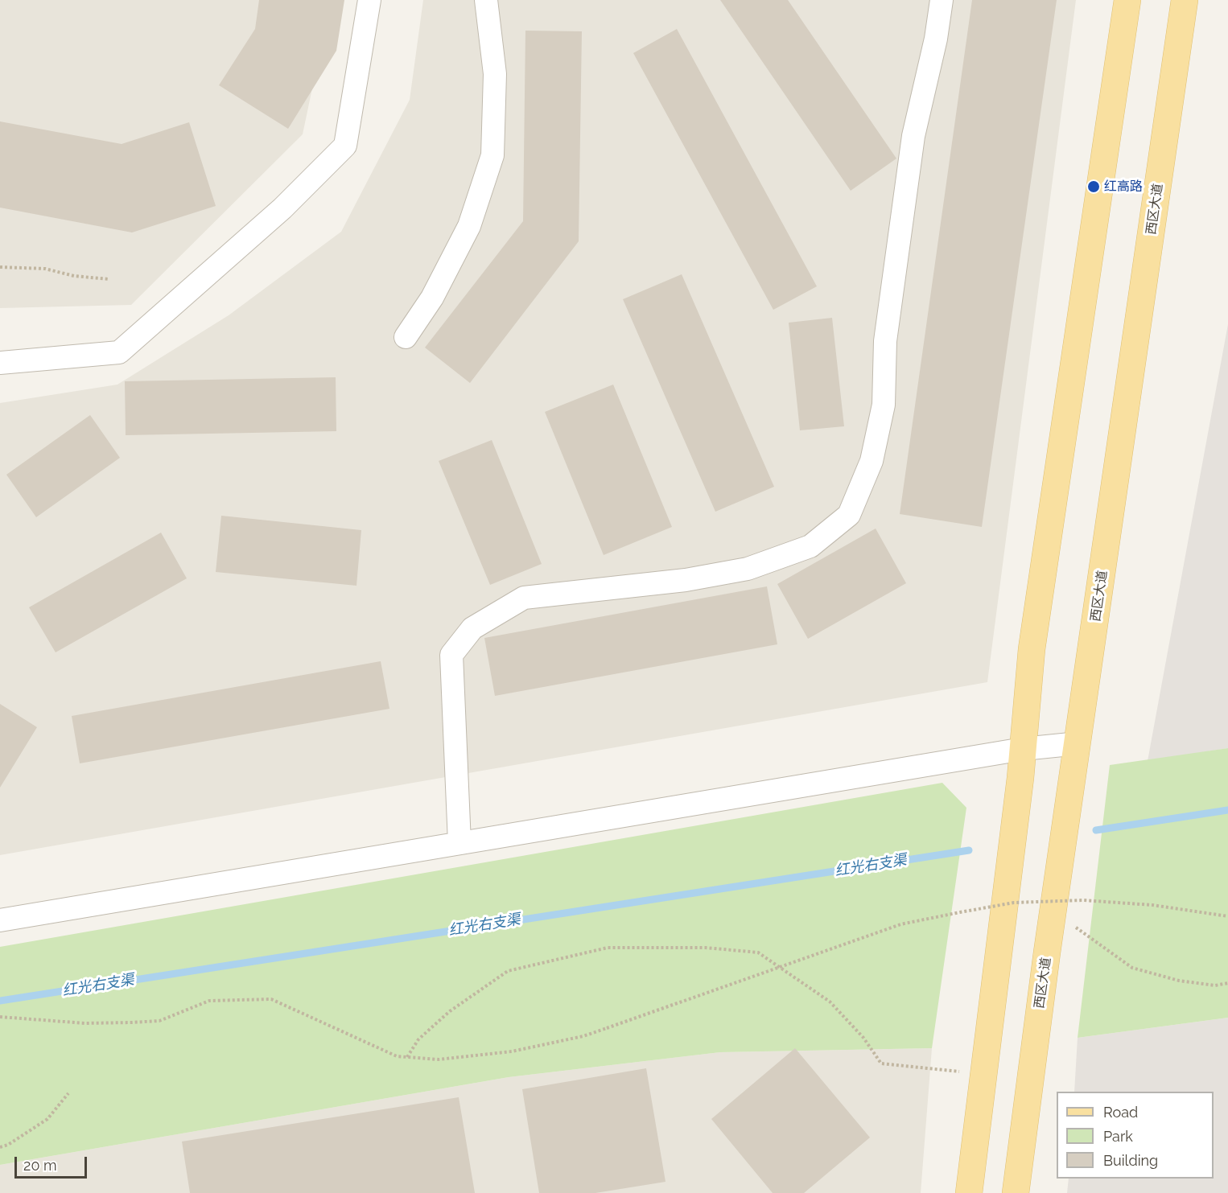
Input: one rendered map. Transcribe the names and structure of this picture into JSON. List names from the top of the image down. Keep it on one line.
{"streets":{"main road":["西区大道"]},"water":["红光右支渠"],"places":["红高路"],"legend":["Road","Park","Building"],"scale_bar":"20 m"}
